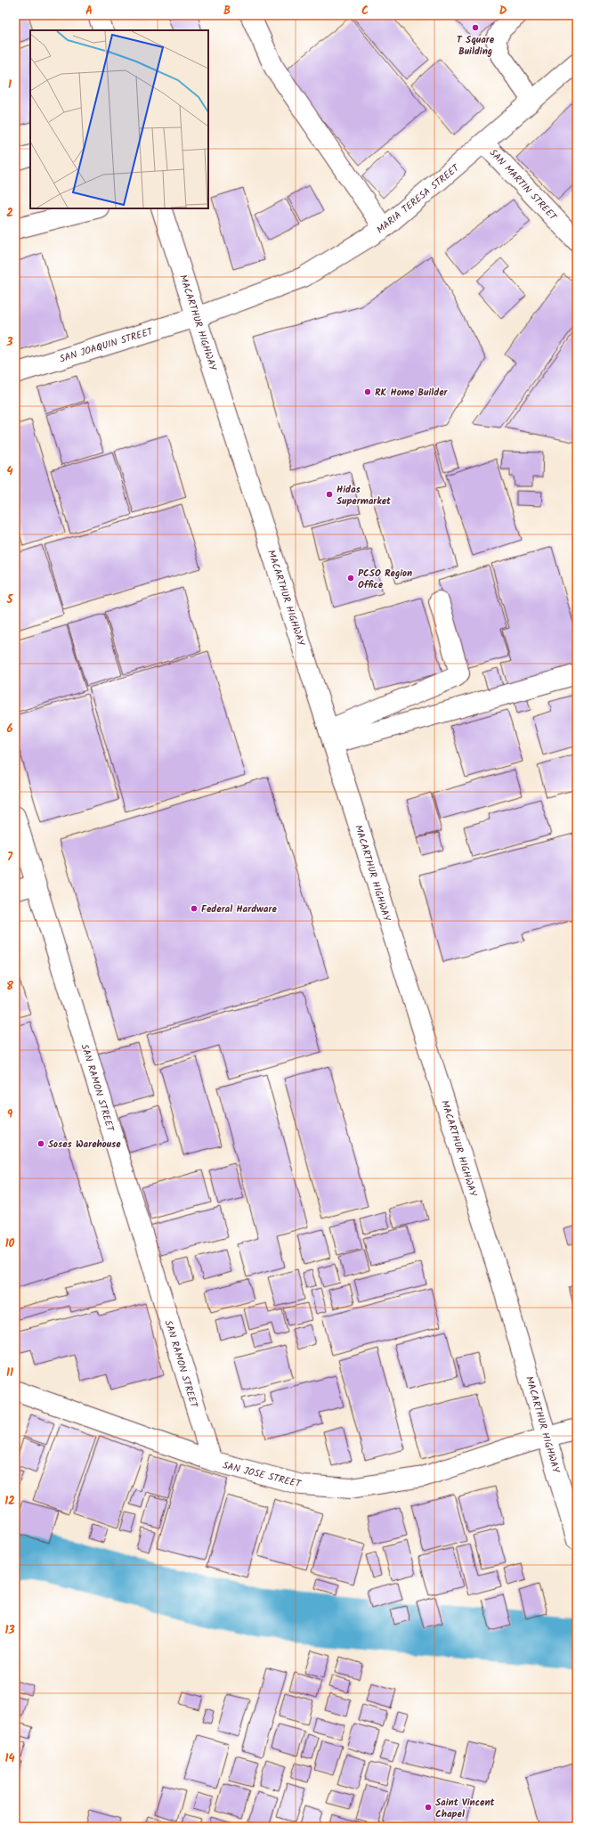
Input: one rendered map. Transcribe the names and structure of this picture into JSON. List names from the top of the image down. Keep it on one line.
{"streets":{"main road":["SAN MARTIN STREET","MARIA TERESA STREET","MACARTHUR HIGHWAY","SAN JOAQUIN STREET","SAN RAMON STREET","SAN JOSE STREET"]},"crossings":[["SAN MARTIN STREET","MARIA TERESA STREET"],["MARIA TERESA STREET","MACARTHUR HIGHWAY"],["MARIA TERESA STREET","SAN JOAQUIN STREET"],["MACARTHUR HIGHWAY","SAN JOAQUIN STREET"],["MACARTHUR HIGHWAY","SAN JOSE STREET"],["SAN RAMON STREET","SAN JOSE STREET"]],"places":["T Square Building","RK Home Builder","Hidas Supermarket","PCSO Region Office","Federal Hardware","Soses Warehouse","Saint Vincent Chapel"],"grid":{"columns":["A","B","C","D"],"rows":["1","2","3","4","5","6","7","8","9","10","11","12","13","14"]}}
